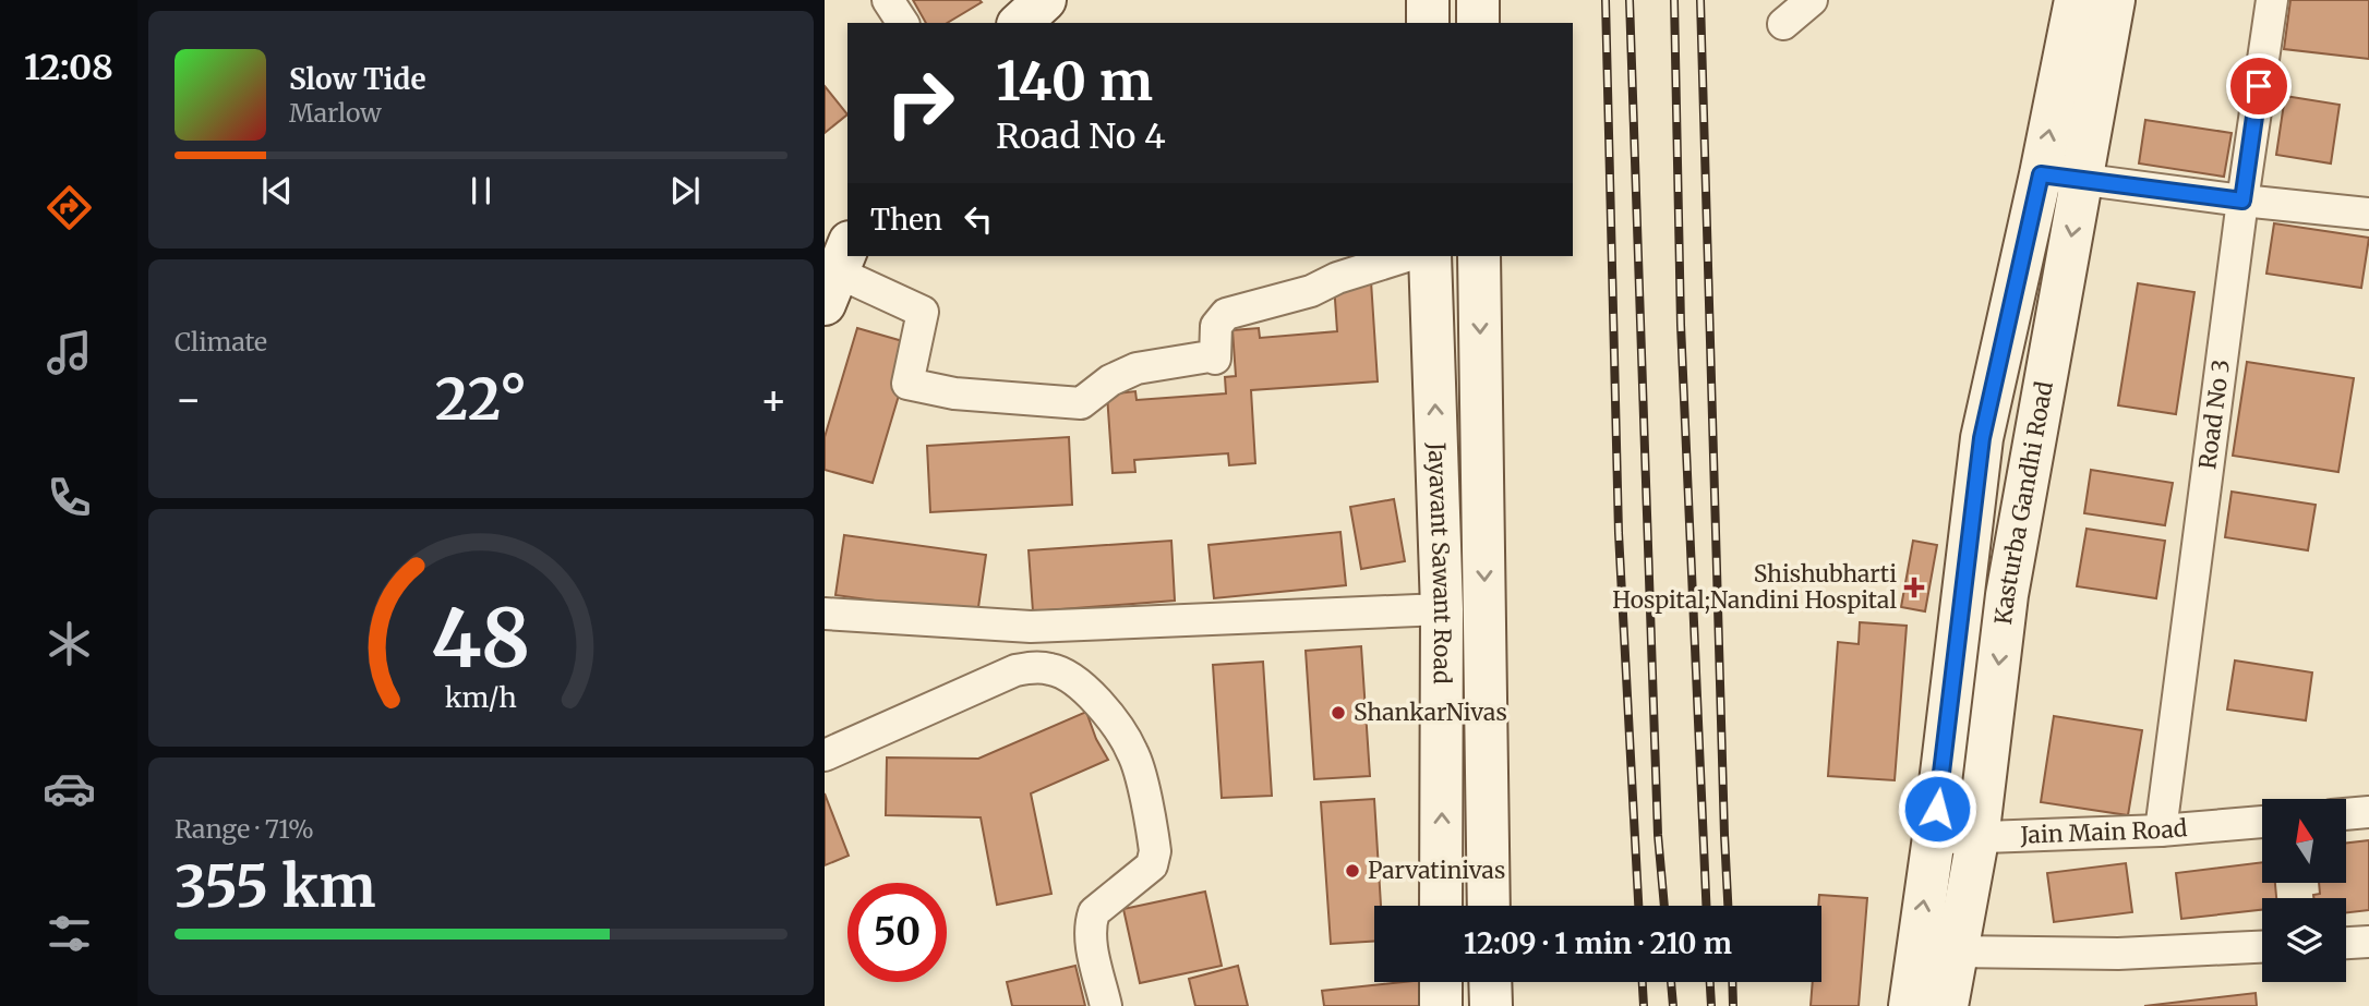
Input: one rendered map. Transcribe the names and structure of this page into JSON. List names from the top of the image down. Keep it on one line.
{"streets":{"main road":["Kasturba Gandhi Road","Jayavant Sawant Road"],"street":["Road No 3","Jain Main Road"]},"crossings":[["Road No 3","Jain Main Road"],["Kasturba Gandhi Road","Jain Main Road"]],"places":{"health":["Shishubharti Hospital;Nandini Hospital"],"other":["ShankarNivas","Parvatinivas"]},"north":"top","page":{"tabs":"12:08","turn":["140 m","Road No 4"],"song":["Slow Tide","Marlow"],"then":"Then","tile":["Climate",["Range · 71%","355 km"]],"heat":["−","22°","+"],"limit":"50","trip":"12:09 · 1 min · 210 m","gauge":["48","km/h"]}}
